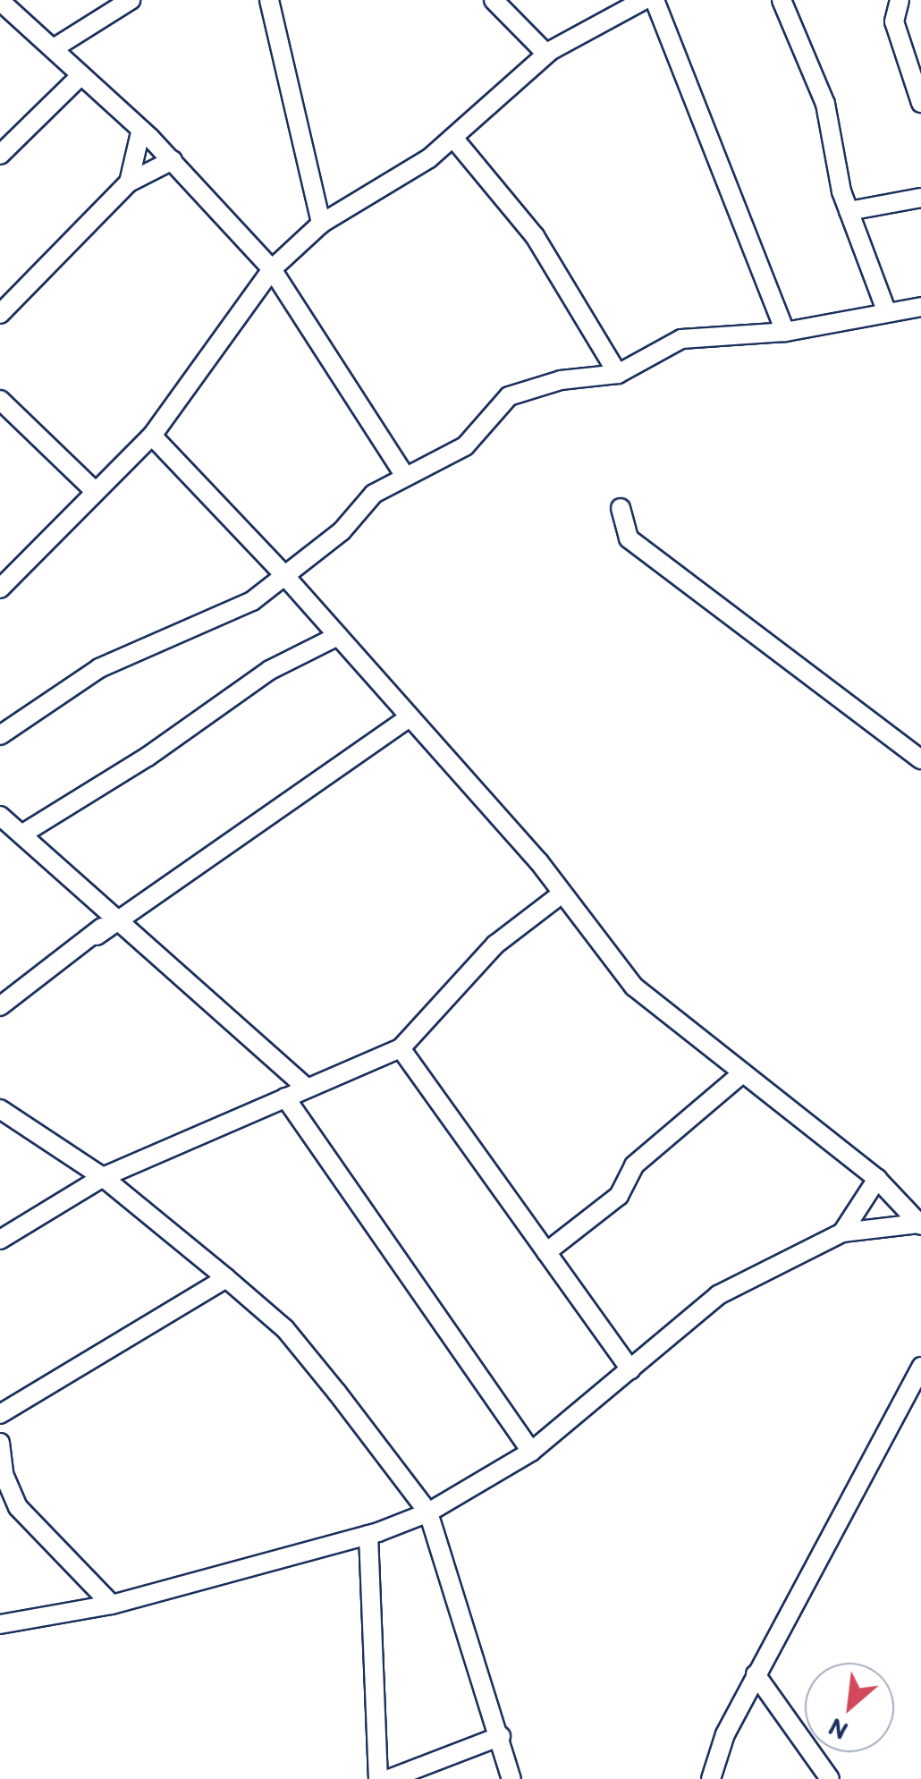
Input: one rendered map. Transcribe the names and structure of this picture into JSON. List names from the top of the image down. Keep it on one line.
{"north":"bottom left"}
